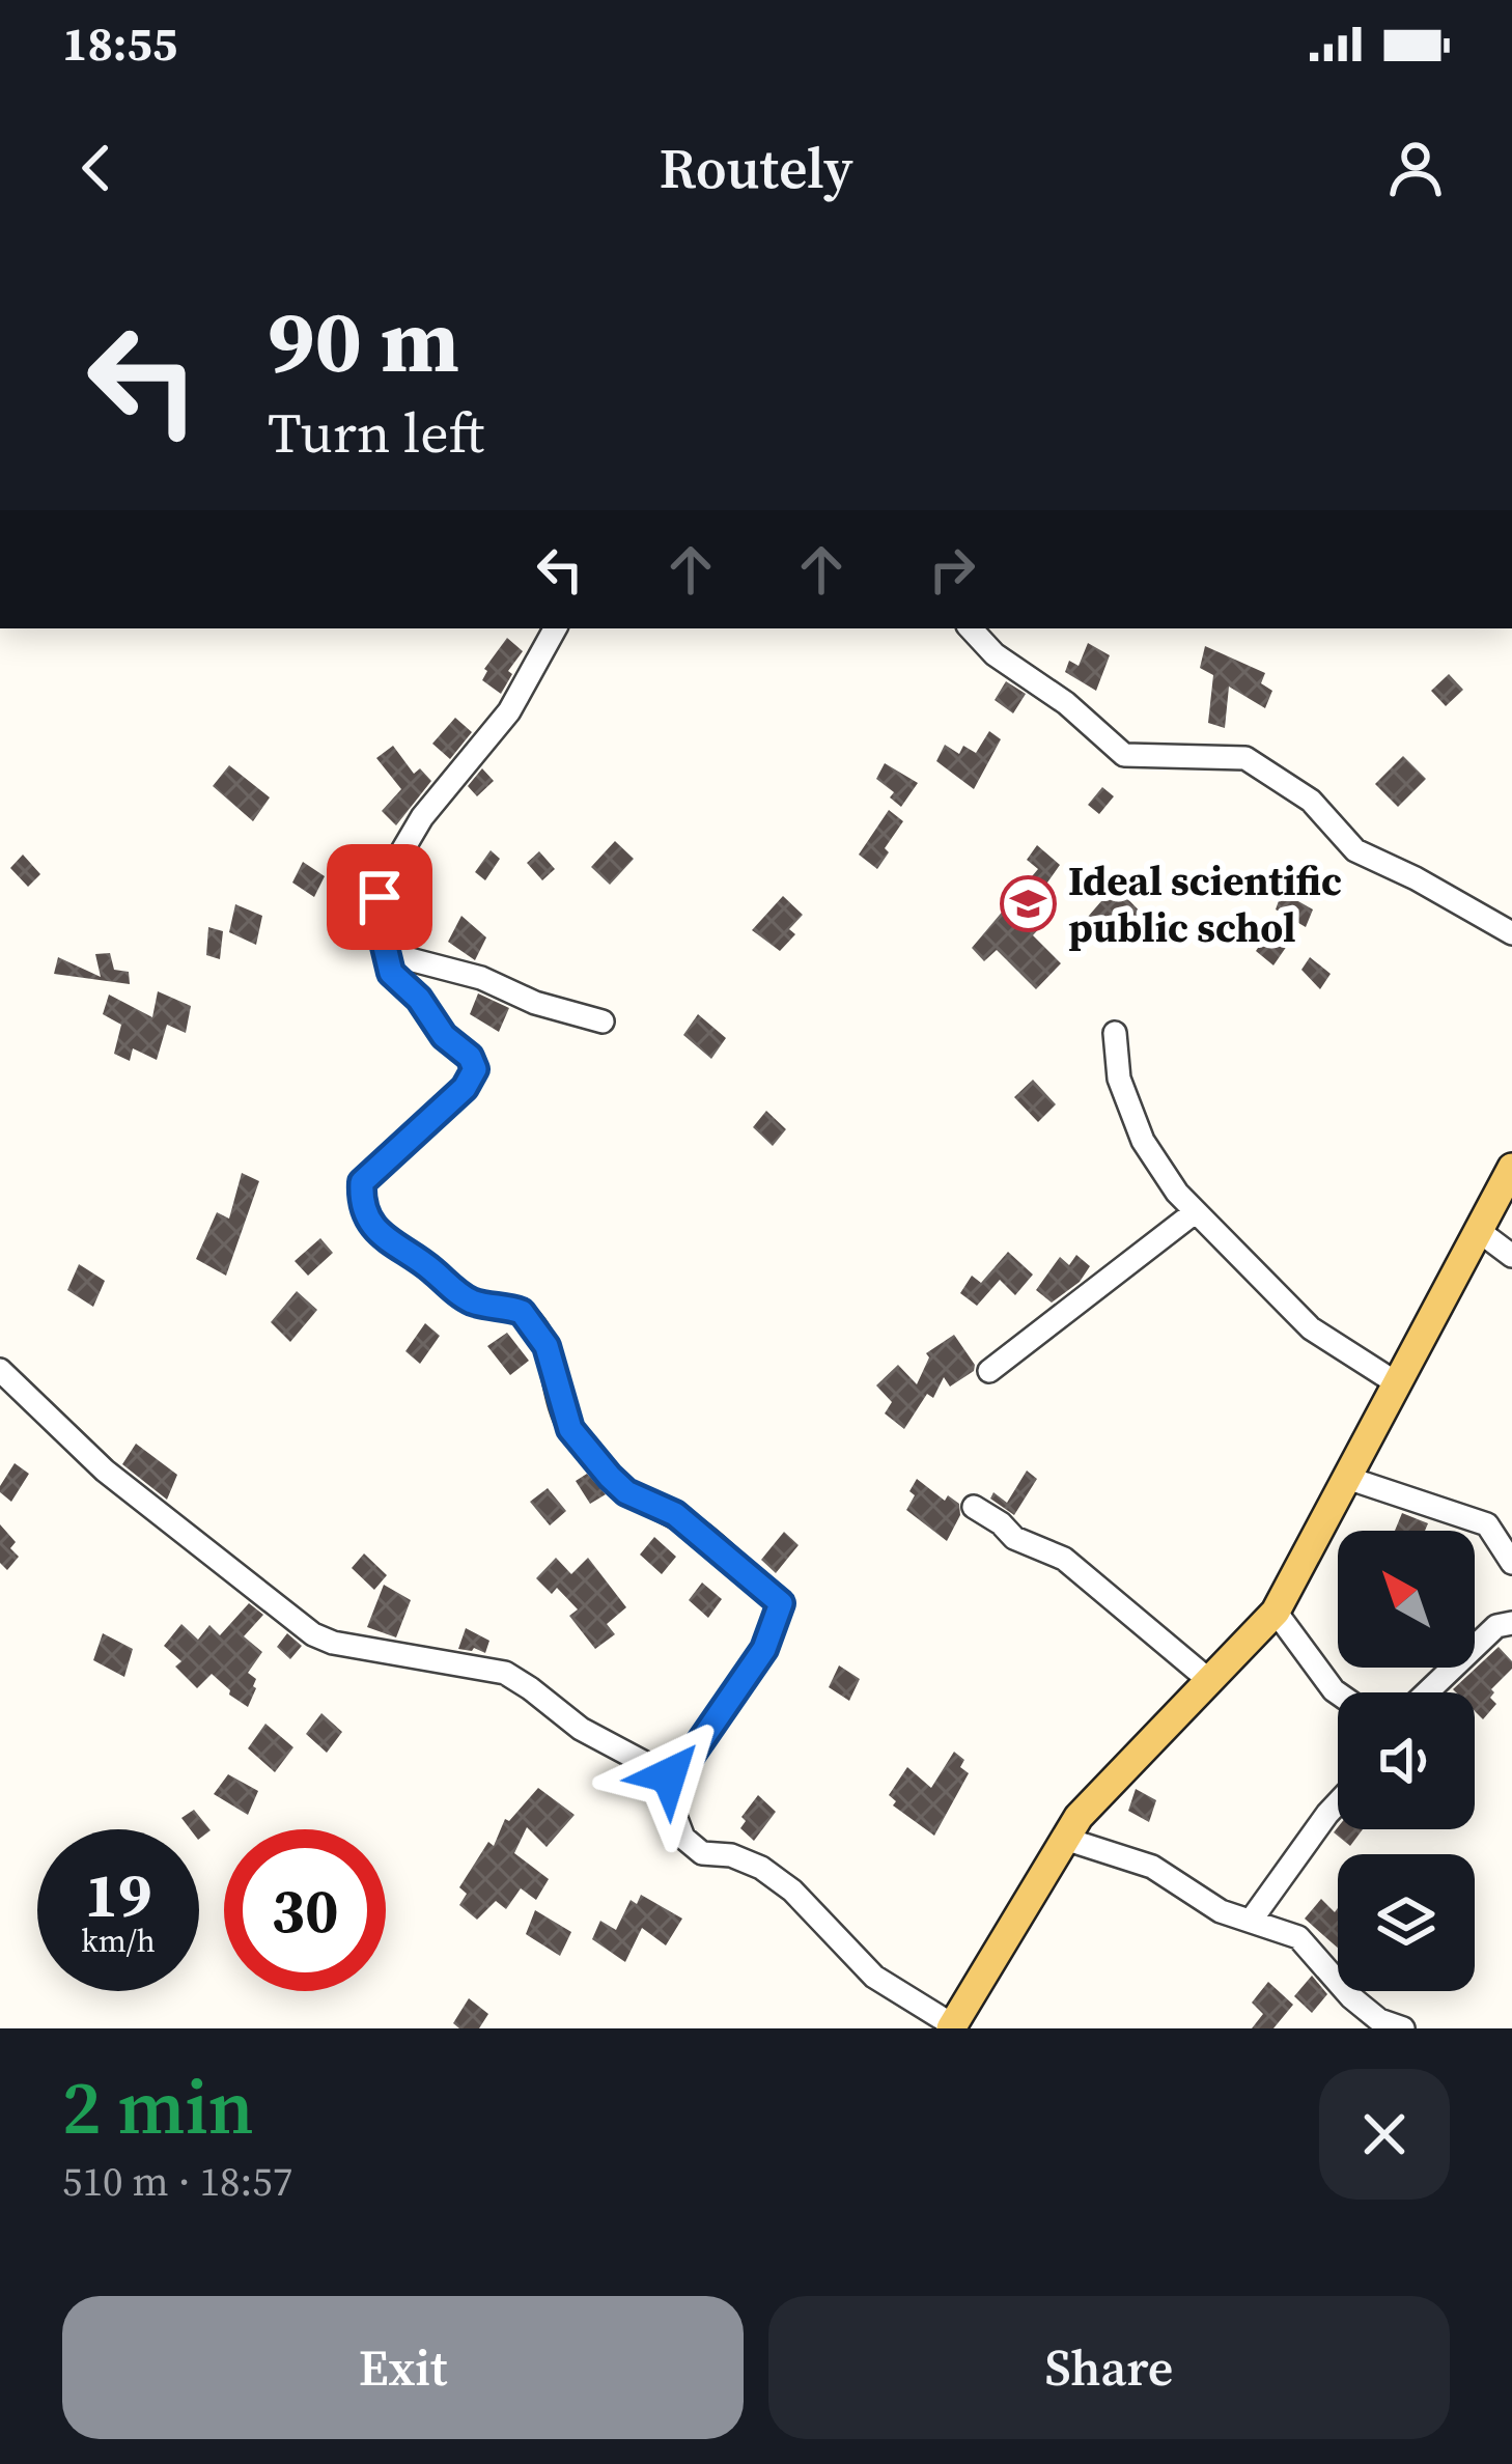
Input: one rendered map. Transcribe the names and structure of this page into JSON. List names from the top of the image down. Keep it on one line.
{"places":{"school or university":["Ideal scientific public schol"]},"north":"top left","page":{"status":"18:55","header":"Routely","turn":["90 m","Turn left"],"speed":"19 km/h","limit":"30","heading":["2 min","510 m · 18:57"],"buttons":["Exit","Share"]}}
